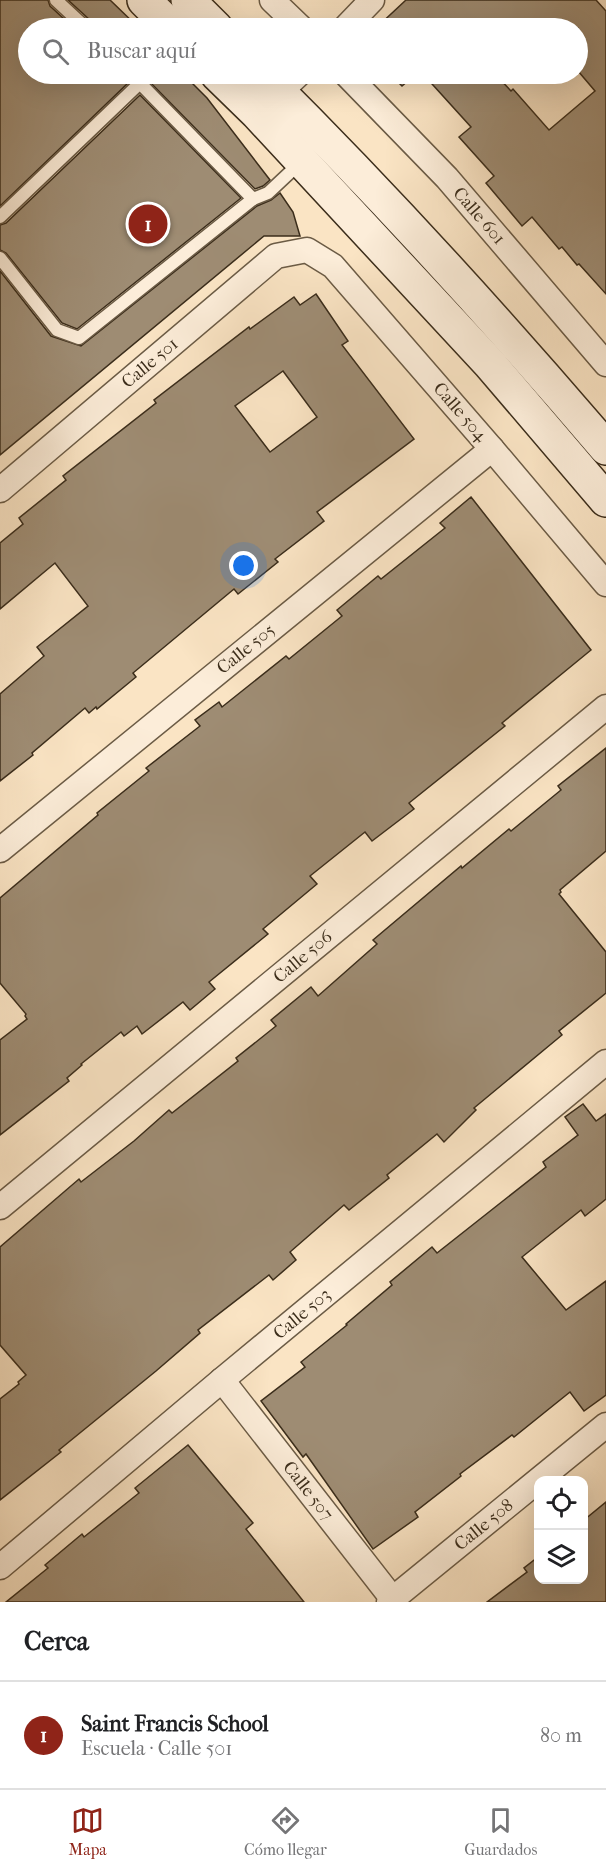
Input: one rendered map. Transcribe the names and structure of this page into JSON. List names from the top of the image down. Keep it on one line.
{"streets":{"street":["Calle 601","Calle 501","Calle 504","Calle 505","Calle 506","Calle 503","Calle 507","Calle 508"]},"crossings":[["Calle 501","Calle 504"],["Calle 504","Calle 505"],["Calle 503","Calle 507"],["Calle 507","Calle 508"]],"page":{"search":"Buscar aquí","pins":"1","heading":"Cerca","list":[{"mark":"1","name":"Saint Francis School","note":"Escuela · Calle 501","value":"80 m"}],"nav":["Mapa","Cómo llegar","Guardados"]}}
